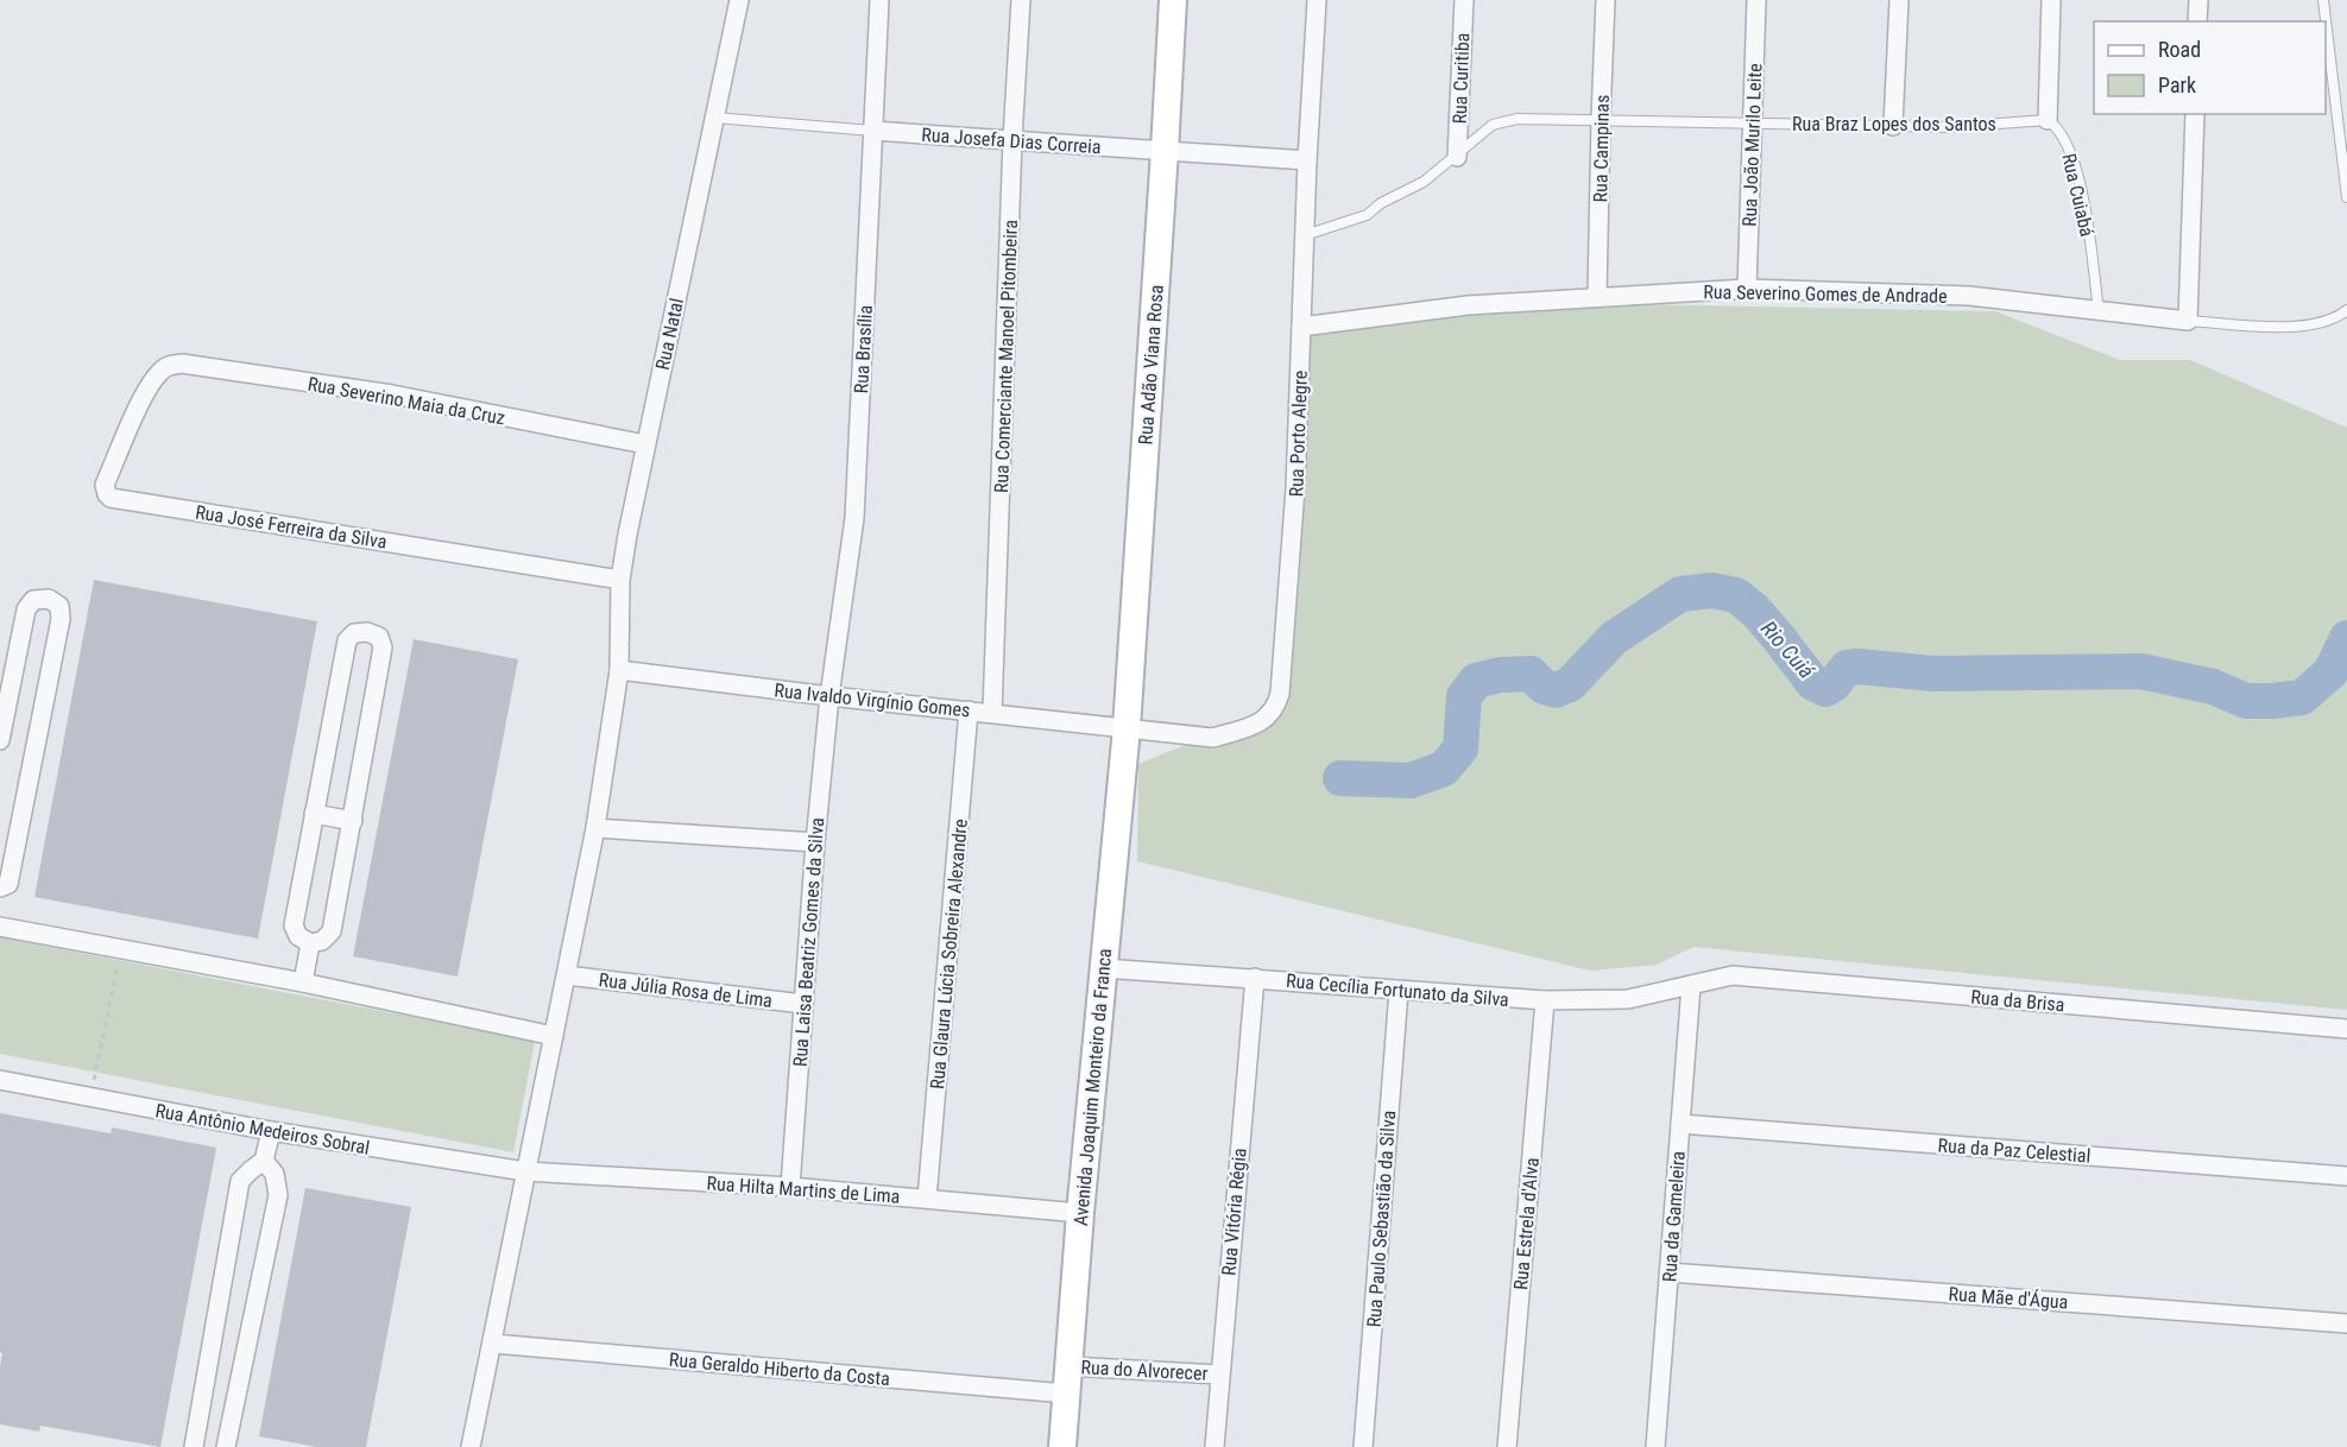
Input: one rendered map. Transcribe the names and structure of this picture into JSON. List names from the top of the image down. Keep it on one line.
{"streets":{"street":["Rua Curitiba","Rua Josefa Dias Correia","Rua João Murilo Leite","Rua Campinas","Rua Severino Gomes de Andrade","Rua Natal","Rua Brasília","Rua Comerciante Manoel Pitombeira","Rua Adão Viana Rosa","Rua Severino Maia da Cruz","Rua Porto Alegre","Rua José Ferreira da Silva","Rua Ivaldo Virgínio Gomes","Rua Laisa Beatriz Gomes da Silva","Rua Glaura Lúcia Sobreira Alexandre","Rua Júlia Rosa de Lima","Rua Cecília Fortunato da Silva","Rua da Brisa","Avenida Joaquim Monteiro da Franca","Rua Antônio Medeiros Sobral","Rua da Paz Celestial","Rua Hilta Martins de Lima","Rua Vitória Régia","Rua da Gameleira","Rua Paulo Sebastião da Silva","Rua Estrela d'Alva","Rua Mãe d'Água","Rua Geraldo Hiberto da Costa","Rua do Alvorecer"],"lane":["Rua Braz Lopes dos Santos","Rua Cuiabá"]},"crossings":[["Rua Curitiba","Rua Braz Lopes dos Santos"],["Rua Braz Lopes dos Santos","Rua João Murilo Leite"],["Rua Braz Lopes dos Santos","Rua Campinas"],["Rua Braz Lopes dos Santos","Rua Cuiabá"],["Rua Braz Lopes dos Santos","Rua Porto Alegre"],["Rua Josefa Dias Correia","Rua Natal"],["Rua Josefa Dias Correia","Rua Brasília"],["Rua Josefa Dias Correia","Rua Comerciante Manoel Pitombeira"],["Rua Josefa Dias Correia","Rua Adão Viana Rosa"],["Rua Josefa Dias Correia","Rua Porto Alegre"],["Rua João Murilo Leite","Rua Severino Gomes de Andrade"],["Rua Campinas","Rua Severino Gomes de Andrade"],["Rua Cuiabá","Rua Severino Gomes de Andrade"],["Rua Severino Gomes de Andrade","Rua Porto Alegre"],["Rua Natal","Rua Severino Maia da Cruz"],["Rua Natal","Rua José Ferreira da Silva"],["Rua Natal","Rua Ivaldo Virgínio Gomes"],["Rua Natal","Rua Júlia Rosa de Lima"],["Rua Natal","Rua Antônio Medeiros Sobral"],["Rua Natal","Rua Hilta Martins de Lima"],["Rua Natal","Rua Geraldo Hiberto da Costa"],["Rua Brasília","Rua Ivaldo Virgínio Gomes"],["Rua Brasília","Rua Laisa Beatriz Gomes da Silva"],["Rua Comerciante Manoel Pitombeira","Rua Ivaldo Virgínio Gomes"],["Rua Adão Viana Rosa","Rua Porto Alegre"],["Rua Adão Viana Rosa","Rua Ivaldo Virgínio Gomes"],["Rua Adão Viana Rosa","Avenida Joaquim Monteiro da Franca"],["Rua Severino Maia da Cruz","Rua José Ferreira da Silva"],["Rua Porto Alegre","Rua Ivaldo Virgínio Gomes"],["Rua Porto Alegre","Avenida Joaquim Monteiro da Franca"],["Rua Ivaldo Virgínio Gomes","Rua Laisa Beatriz Gomes da Silva"],["Rua Ivaldo Virgínio Gomes","Rua Glaura Lúcia Sobreira Alexandre"],["Rua Ivaldo Virgínio Gomes","Avenida Joaquim Monteiro da Franca"],["Rua Laisa Beatriz Gomes da Silva","Rua Júlia Rosa de Lima"],["Rua Laisa Beatriz Gomes da Silva","Rua Hilta Martins de Lima"],["Rua Glaura Lúcia Sobreira Alexandre","Rua Hilta Martins de Lima"],["Rua Cecília Fortunato da Silva","Rua da Brisa"],["Rua Cecília Fortunato da Silva","Avenida Joaquim Monteiro da Franca"],["Rua Cecília Fortunato da Silva","Rua Vitória Régia"],["Rua Cecília Fortunato da Silva","Rua da Gameleira"],["Rua Cecília Fortunato da Silva","Rua Paulo Sebastião da Silva"],["Rua Cecília Fortunato da Silva","Rua Estrela d'Alva"],["Rua da Brisa","Rua da Gameleira"],["Avenida Joaquim Monteiro da Franca","Rua Hilta Martins de Lima"],["Avenida Joaquim Monteiro da Franca","Rua Geraldo Hiberto da Costa"],["Avenida Joaquim Monteiro da Franca","Rua do Alvorecer"],["Rua Antônio Medeiros Sobral","Rua Hilta Martins de Lima"],["Rua da Paz Celestial","Rua da Gameleira"],["Rua Vitória Régia","Rua do Alvorecer"],["Rua da Gameleira","Rua Mãe d'Água"]],"water":["Rio Cuiá"],"legend":["Road","Park"]}
